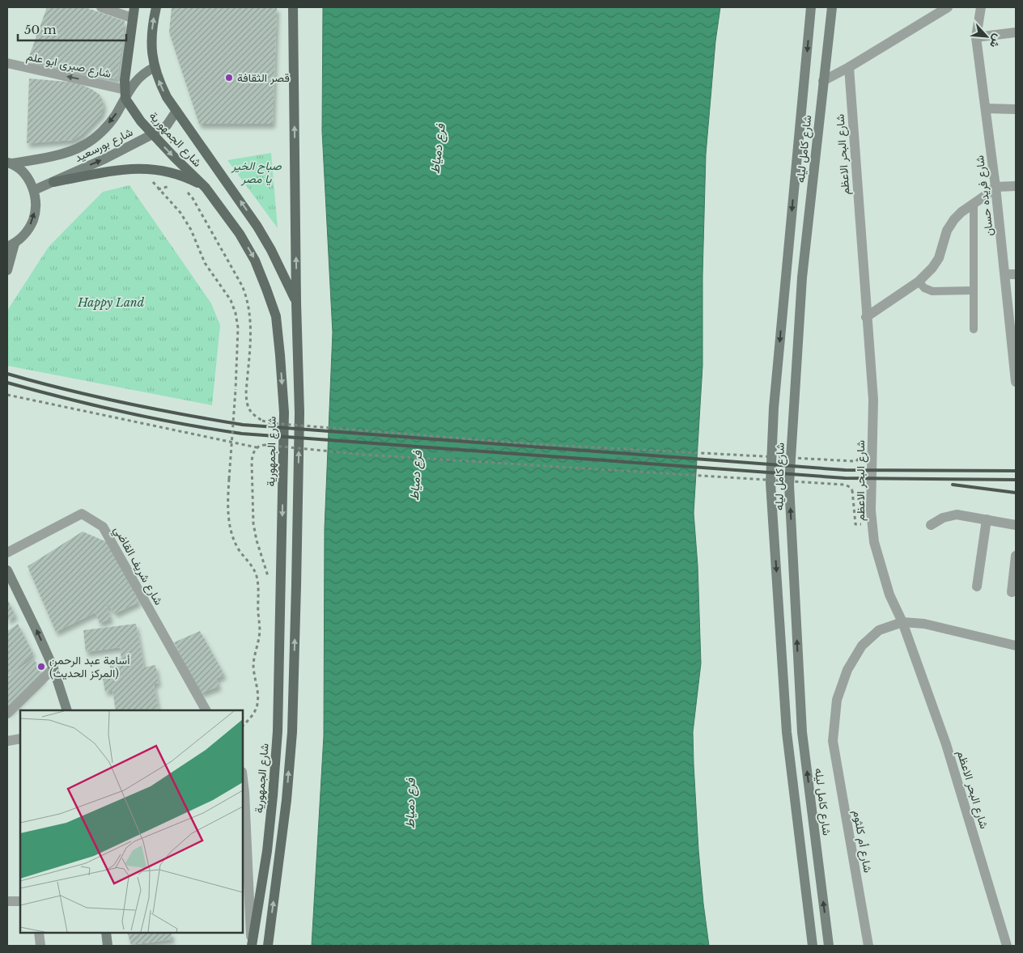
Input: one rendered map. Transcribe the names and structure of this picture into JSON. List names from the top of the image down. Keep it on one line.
{"streets":{"main road":["شارع الجمهورية"],"street":["شارع صبرى ابو علم","شارع بورسعيد","شارع كامل ليله","شارع البحر الاعظم","شارع فريده حسان","شارع شريف القاضي","شارع أم كلثوم"]},"crossings":[["شارع صبرى ابو علم","شارع الجمهورية"],["شارع صبرى ابو علم","شارع بورسعيد"],["شارع الجمهورية","شارع بورسعيد"],["شارع البحر الاعظم","شارع أم كلثوم"]],"one_way":["شارع صبرى ابو علم"],"water":["فرع دمياط"],"parks":["صباح الخير يا مصر","Happy Land"],"places":["قصر الثقافة","أسامة عبد الرحمن (المركز الحديث)"],"scale_bar":"50 m","north":"bottom right"}
